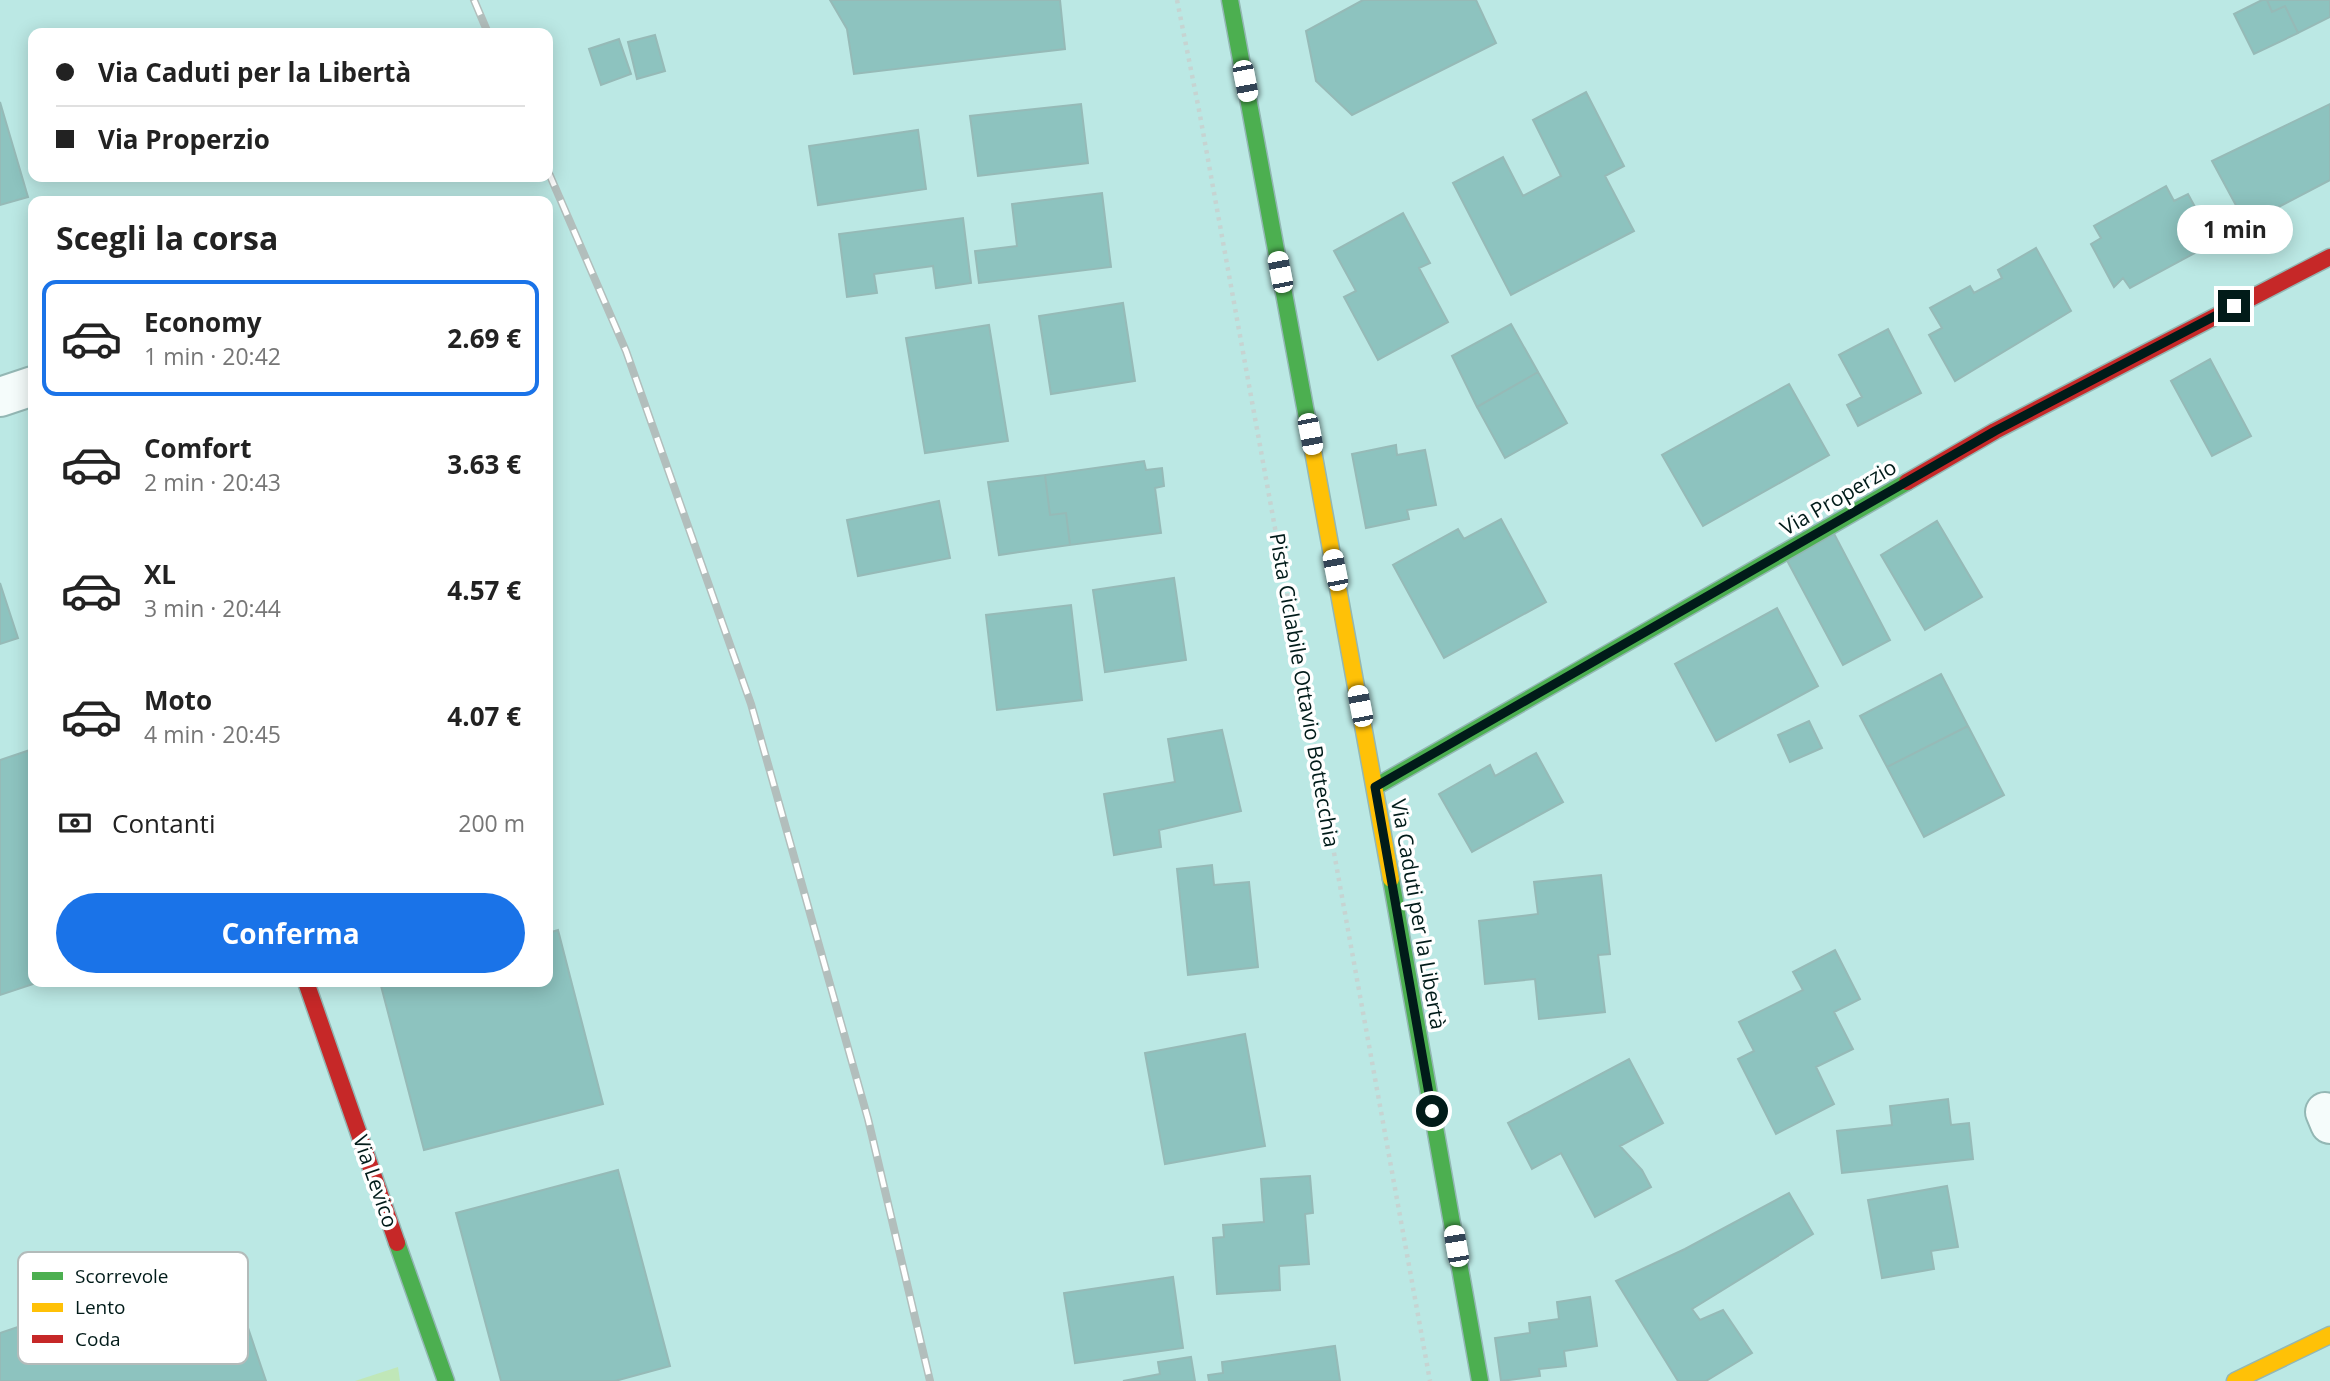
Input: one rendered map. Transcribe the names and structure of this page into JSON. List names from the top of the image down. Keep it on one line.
{"streets":{"street":["Via Properzio","Via Caduti per la Libertà","Via Levico"],"path":["Pista Ciclabile Ottavio Bottecchia"]},"crossings":[["Via Properzio","Via Caduti per la Libertà"]],"legend":["Scorrevole","Lento","Coda"],"page":{"banner":["Via Caduti per la Libertà","Via Properzio"],"heading":"Scegli la corsa","bubble":"1 min","list":[{"name":"Economy","note":"1 min · 20:42","value":"2.69 €"},{"name":"Comfort","note":"2 min · 20:43","value":"3.63 €"},{"name":"XL","note":"3 min · 20:44","value":"4.57 €"},{"name":"Moto","note":"4 min · 20:45","value":"4.07 €"}],"pay":["Contanti","200 m"],"buttons":"Conferma"}}
